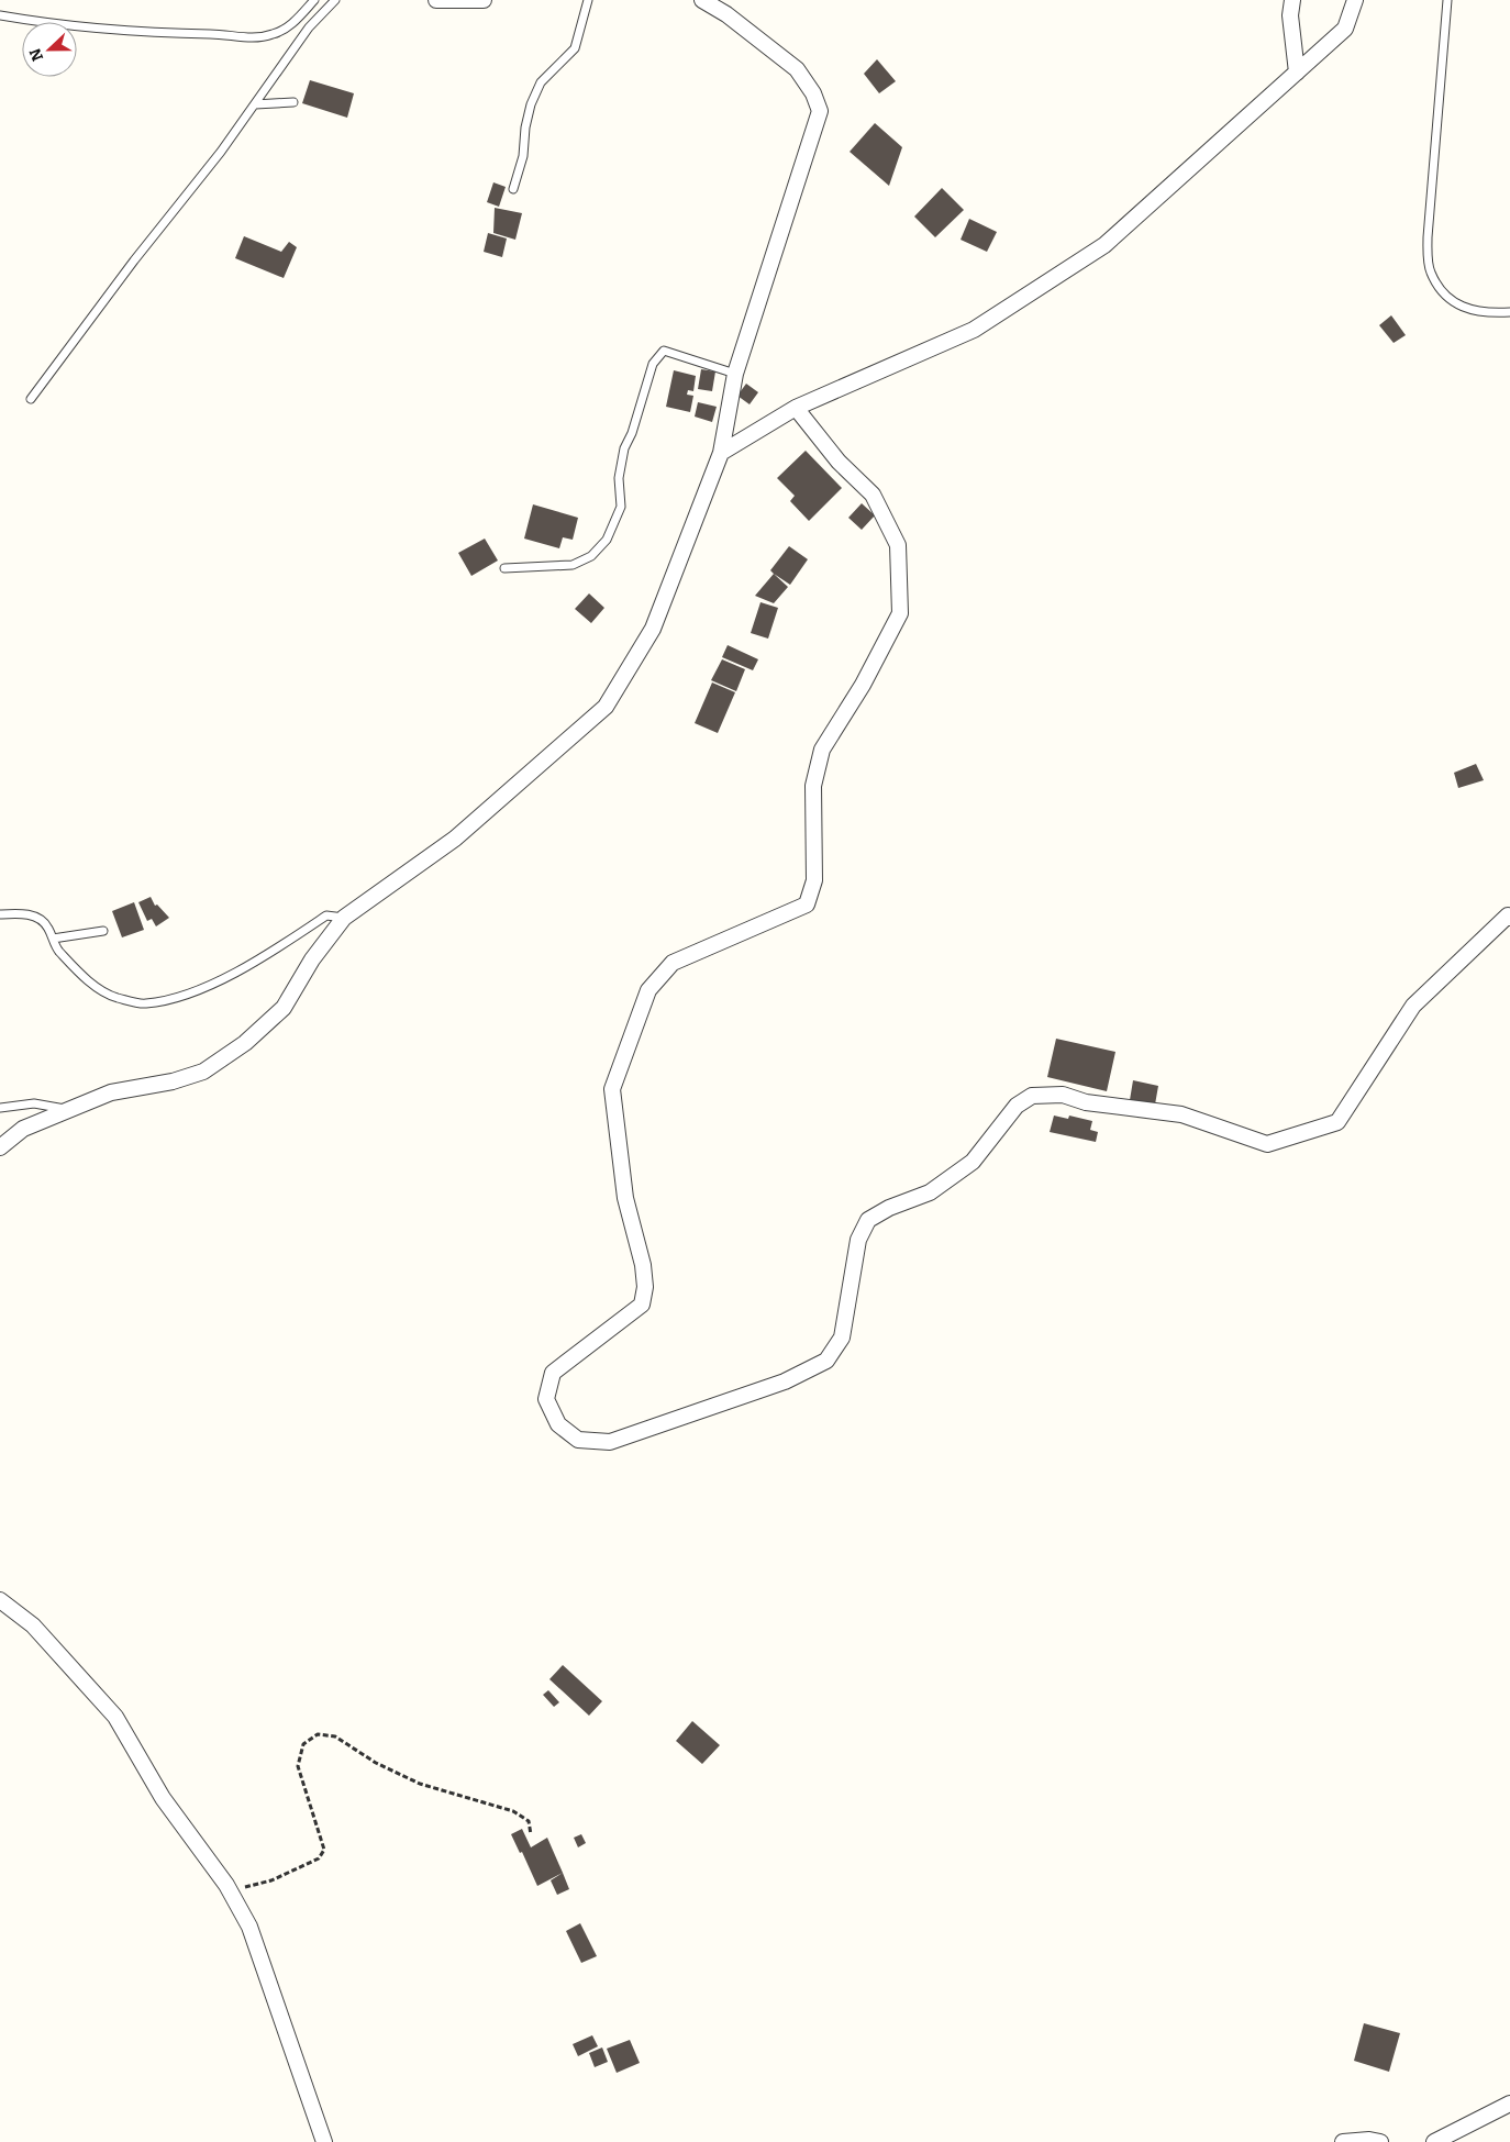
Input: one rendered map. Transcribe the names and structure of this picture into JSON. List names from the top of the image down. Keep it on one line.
{"north":"left"}
